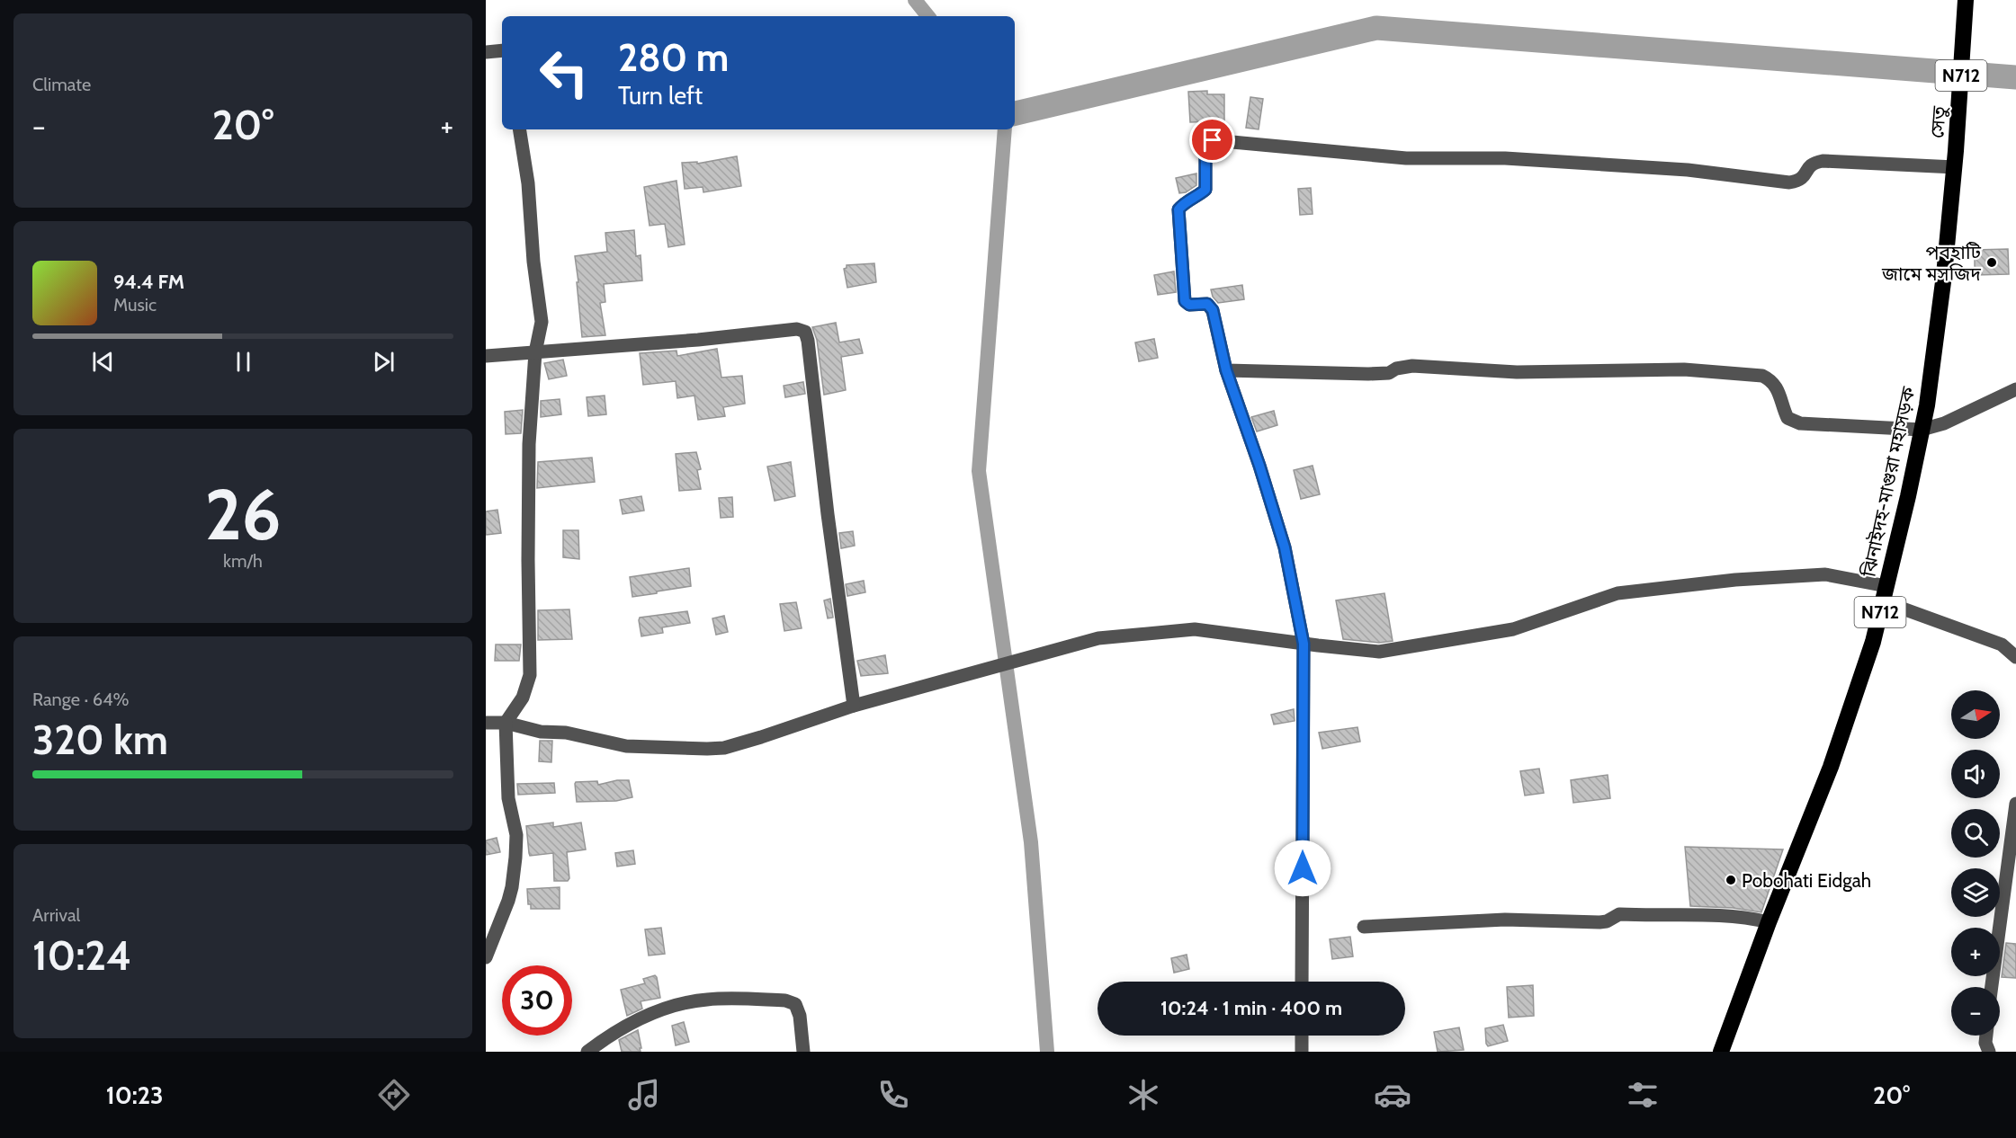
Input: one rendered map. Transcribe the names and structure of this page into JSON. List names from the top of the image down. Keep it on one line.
{"streets":{"highway":["N712","সেতু","ঝিনাইদহ-মাগুরা মহাসড়ক"]},"crossings":[["সেতু","ঝিনাইদহ-মাগুরা মহাসড়ক"]],"places":["পবহাটি জামে মসজিদ","Pobohati Eidgah"],"north":"right","page":{"tile":["Climate",["26","km/h"],["Range · 64%","320 km"],["Arrival","10:24"]],"turn":["280 m","Turn left"],"heat":["−","20°","+"],"song":["94.4 FM","Music"],"map_buttons":["+","−"],"limit":"30","trip":"10:24 · 1 min · 400 m","tabs":["10:23","20°"]}}
